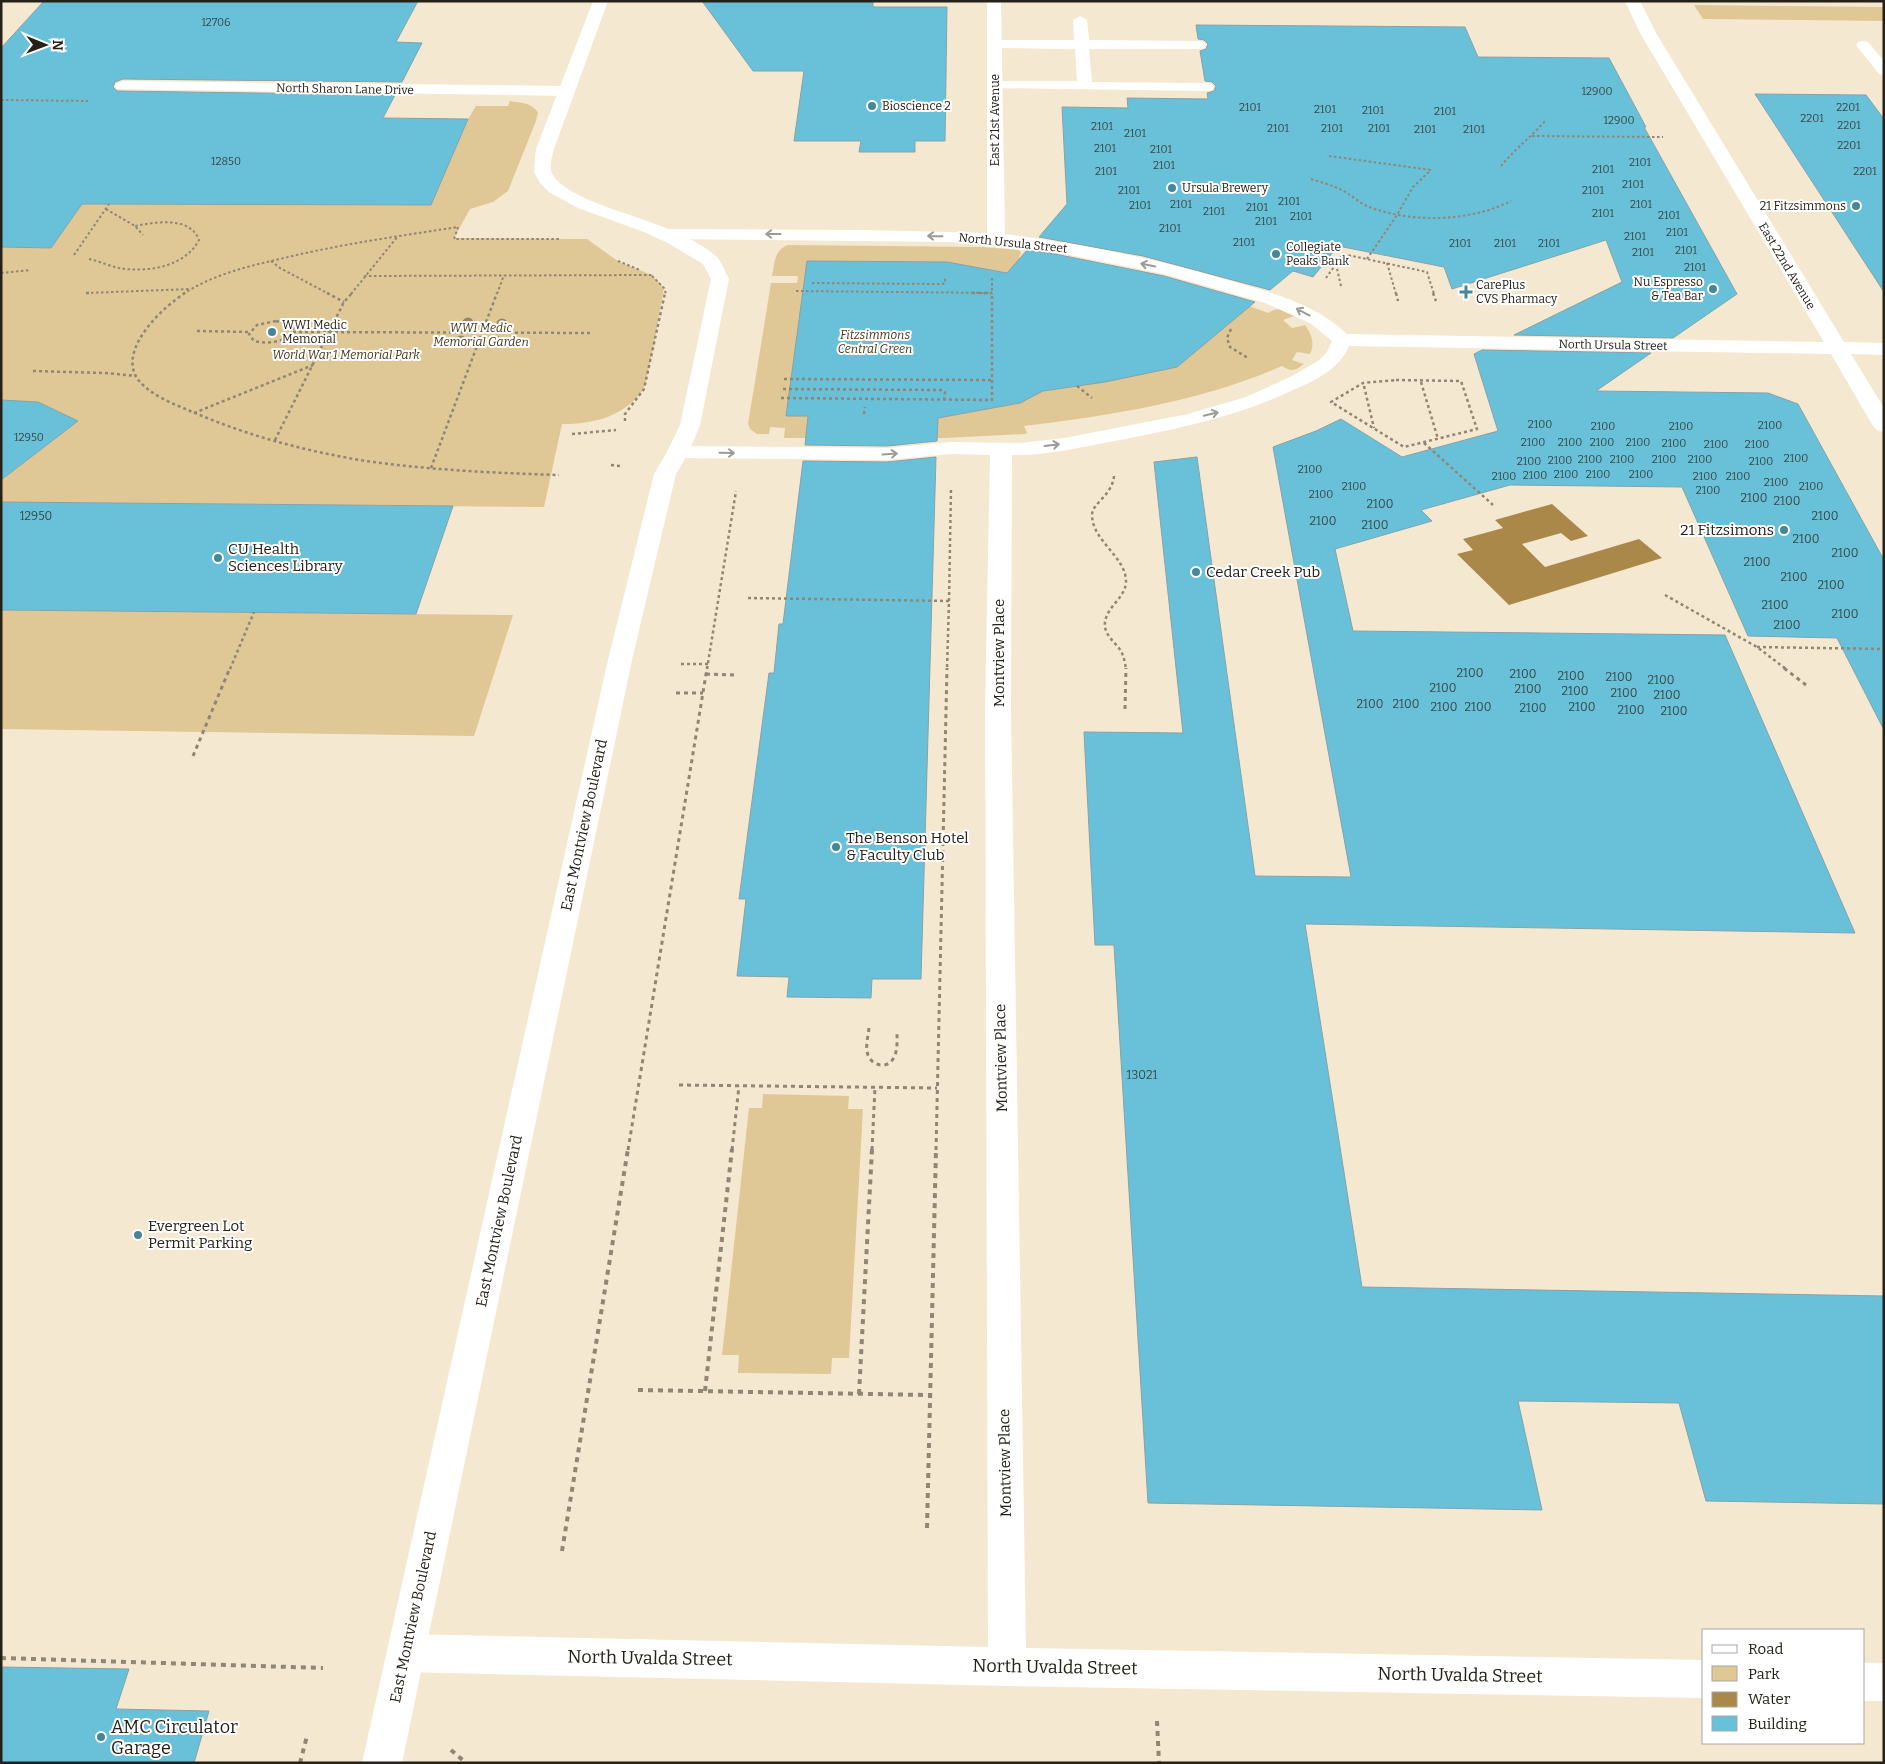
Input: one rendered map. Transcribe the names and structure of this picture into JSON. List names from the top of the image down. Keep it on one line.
{"streets":{"street":["North Sharon Lane Drive","East 21st Avenue","North Ursula Street","East 22nd Avenue","Montview Place","East Montview Boulevard","North Uvalda Street"]},"crossings":[["North Sharon Lane Drive","East Montview Boulevard"],["East 21st Avenue","North Ursula Street"],["North Ursula Street","East 22nd Avenue"],["North Ursula Street","East Montview Boulevard"],["Montview Place","North Uvalda Street"],["East Montview Boulevard","North Uvalda Street"]],"parks":["WWI Medic Memorial Garden","Fitzsimmons Central Green","World War 1 Memorial Park"],"places":{"other":["Bioscience 2","Ursula Brewery","21 Fitzsimmons","Collegiate Peaks Bank","Nu Espresso & Tea Bar","WWI Medic Memorial","21 Fitzsimons","CU Health Sciences Library","Cedar Creek Pub","The Benson Hotel & Faculty Club","Evergreen Lot Permit Parking","AMC Circulator Garage"],"health":["CarePlus CVS Pharmacy"]},"house_numbers":["12706","12900","2101","2201","2101","2101","2101","2201","12900","2201","2101","2101","2101","2101","2101","2101","2101","2201","2101","2101","12850","2101","2101","2101","2101","2201","2101","2101","2101","2101","2101","2101","2101","2101","2101","2101","2101","2101","2101","2101","2101","2101","2101","2101","2101","2101","2101","2101","2101","2100","2100","2100","2100","12950","2100","2100","2100","2100","2100","2100","2100","2100","2100","2100","2100","2100","2100","2100","2100","2100","2100","2100","2100","2100","2100","2100","2100","2100","2100","2100","2100","2100","2100","2100","2100","12950","2100","2100","2100","2100","2100","2100","2100","2100","2100","2100","2100","2100","2100","2100","2100","2100","2100","2100","2100","2100","2100","2100","2100","2100","2100","2100","2100","2100","2100","13021"],"legend":["Road","Park","Water","Building"],"north":"right"}
